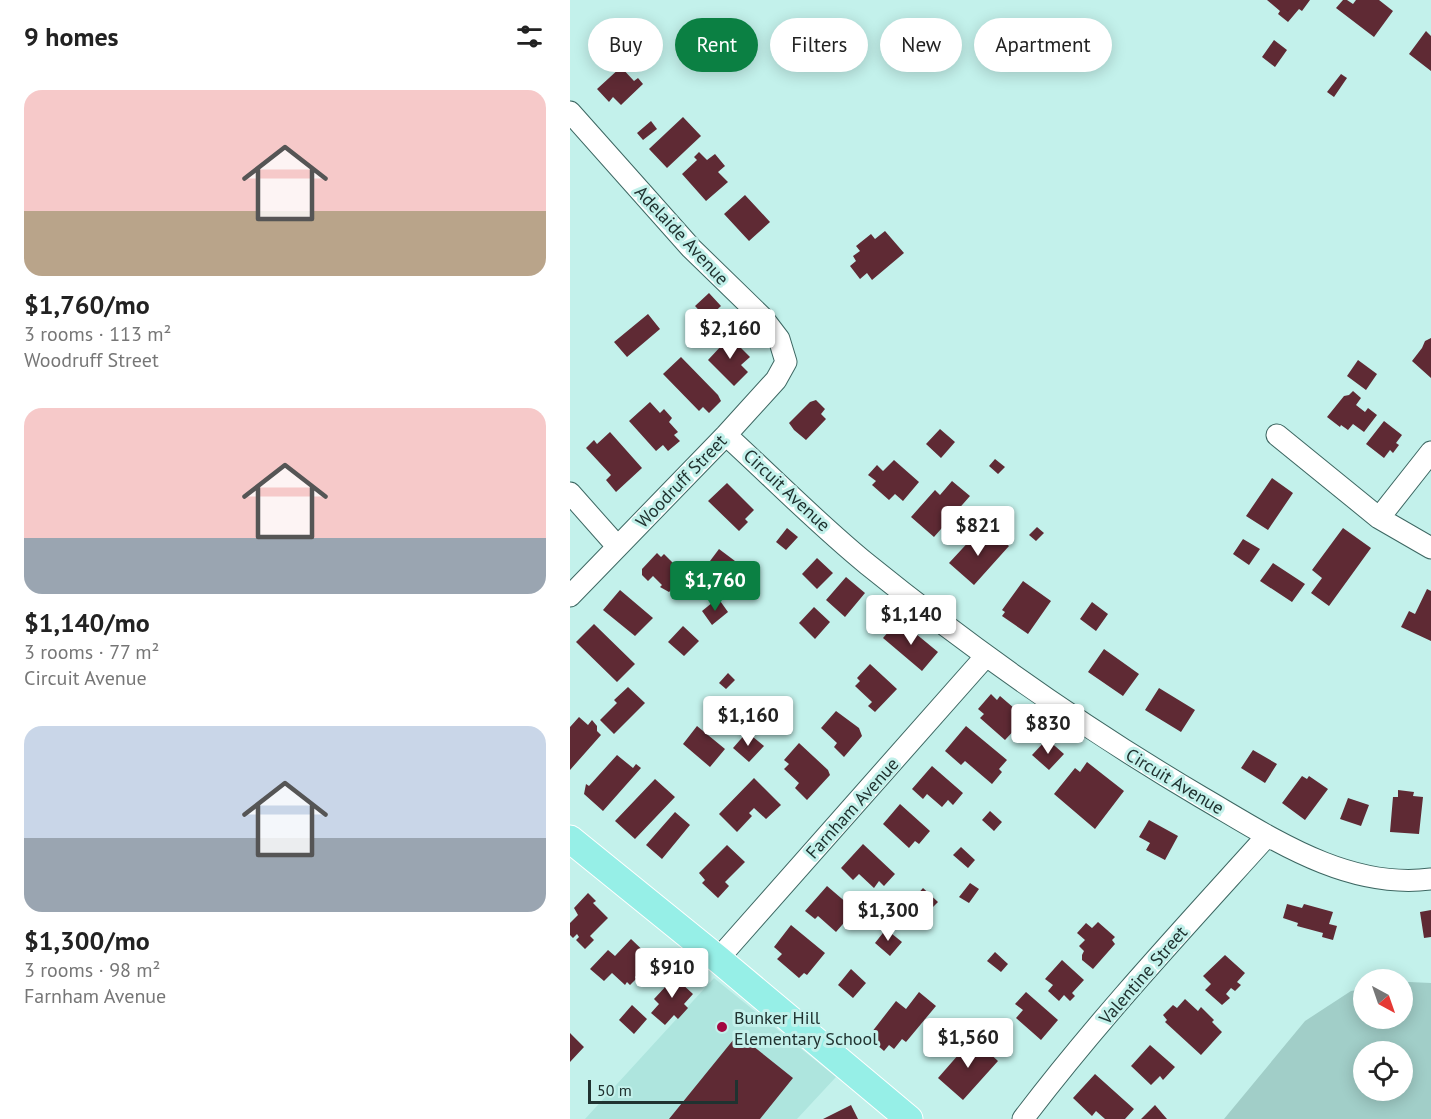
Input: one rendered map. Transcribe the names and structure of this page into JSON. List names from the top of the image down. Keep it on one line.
{"streets":{"street":["Adelaide Avenue","Woodruff Street","Circuit Avenue","Farnham Avenue","Valentine Street"]},"crossings":[["Adelaide Avenue","Woodruff Street"],["Woodruff Street","Circuit Avenue"],["Circuit Avenue","Farnham Avenue"],["Circuit Avenue","Valentine Street"]],"places":["Bunker Hill Elementary School"],"scale_bar":"50 m","north":"bottom right","page":{"heading":"9 homes","chip":["Buy","Rent","Filters","New","Apartment"],"list":[{"name":"$1,760/mo","note":"3 rooms · 113 m² · Woodruff Street"},{"name":"$1,140/mo","note":"3 rooms · 77 m² · Circuit Avenue"},{"name":"$1,300/mo","note":"3 rooms · 98 m² · Farnham Avenue"}],"price":["$2,160","$821","$1,760","$1,140","$1,160","$830","$1,300","$910","$1,560"],"scale":"50 m"}}
